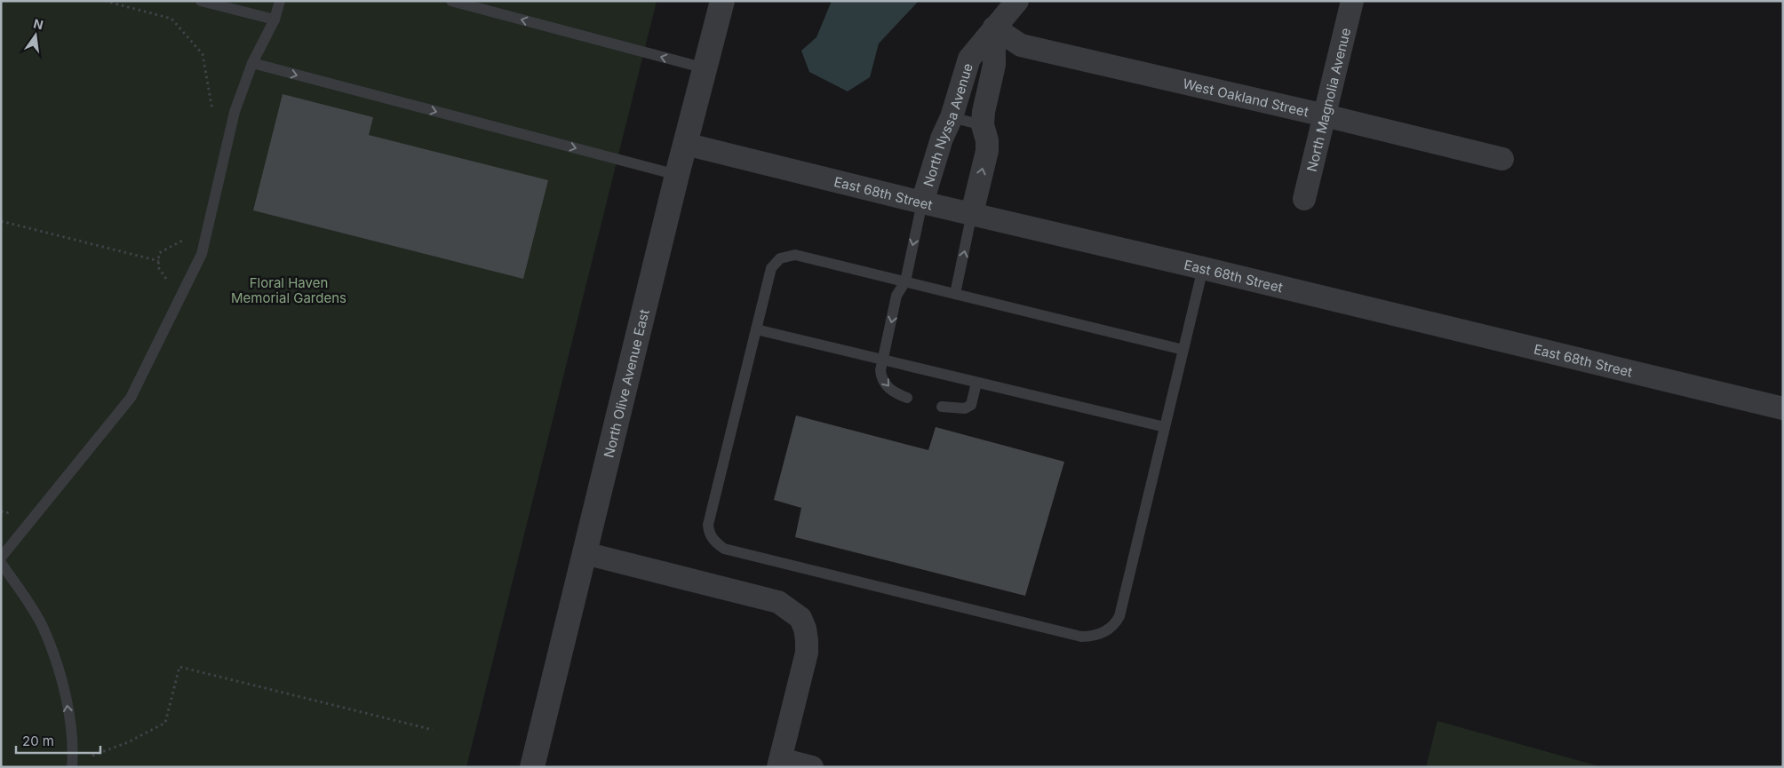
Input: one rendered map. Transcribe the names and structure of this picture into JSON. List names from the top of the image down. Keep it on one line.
{"streets":{"street":["West Oakland Street","North Magnolia Avenue","North Nyssa Avenue","East 68th Street","North Olive Avenue East"]},"crossings":[["West Oakland Street","North Magnolia Avenue"],["West Oakland Street","North Nyssa Avenue"],["North Nyssa Avenue","East 68th Street"],["East 68th Street","North Olive Avenue East"]],"parks":["Floral Haven Memorial Gardens"],"scale_bar":"20 m","north":"top"}
